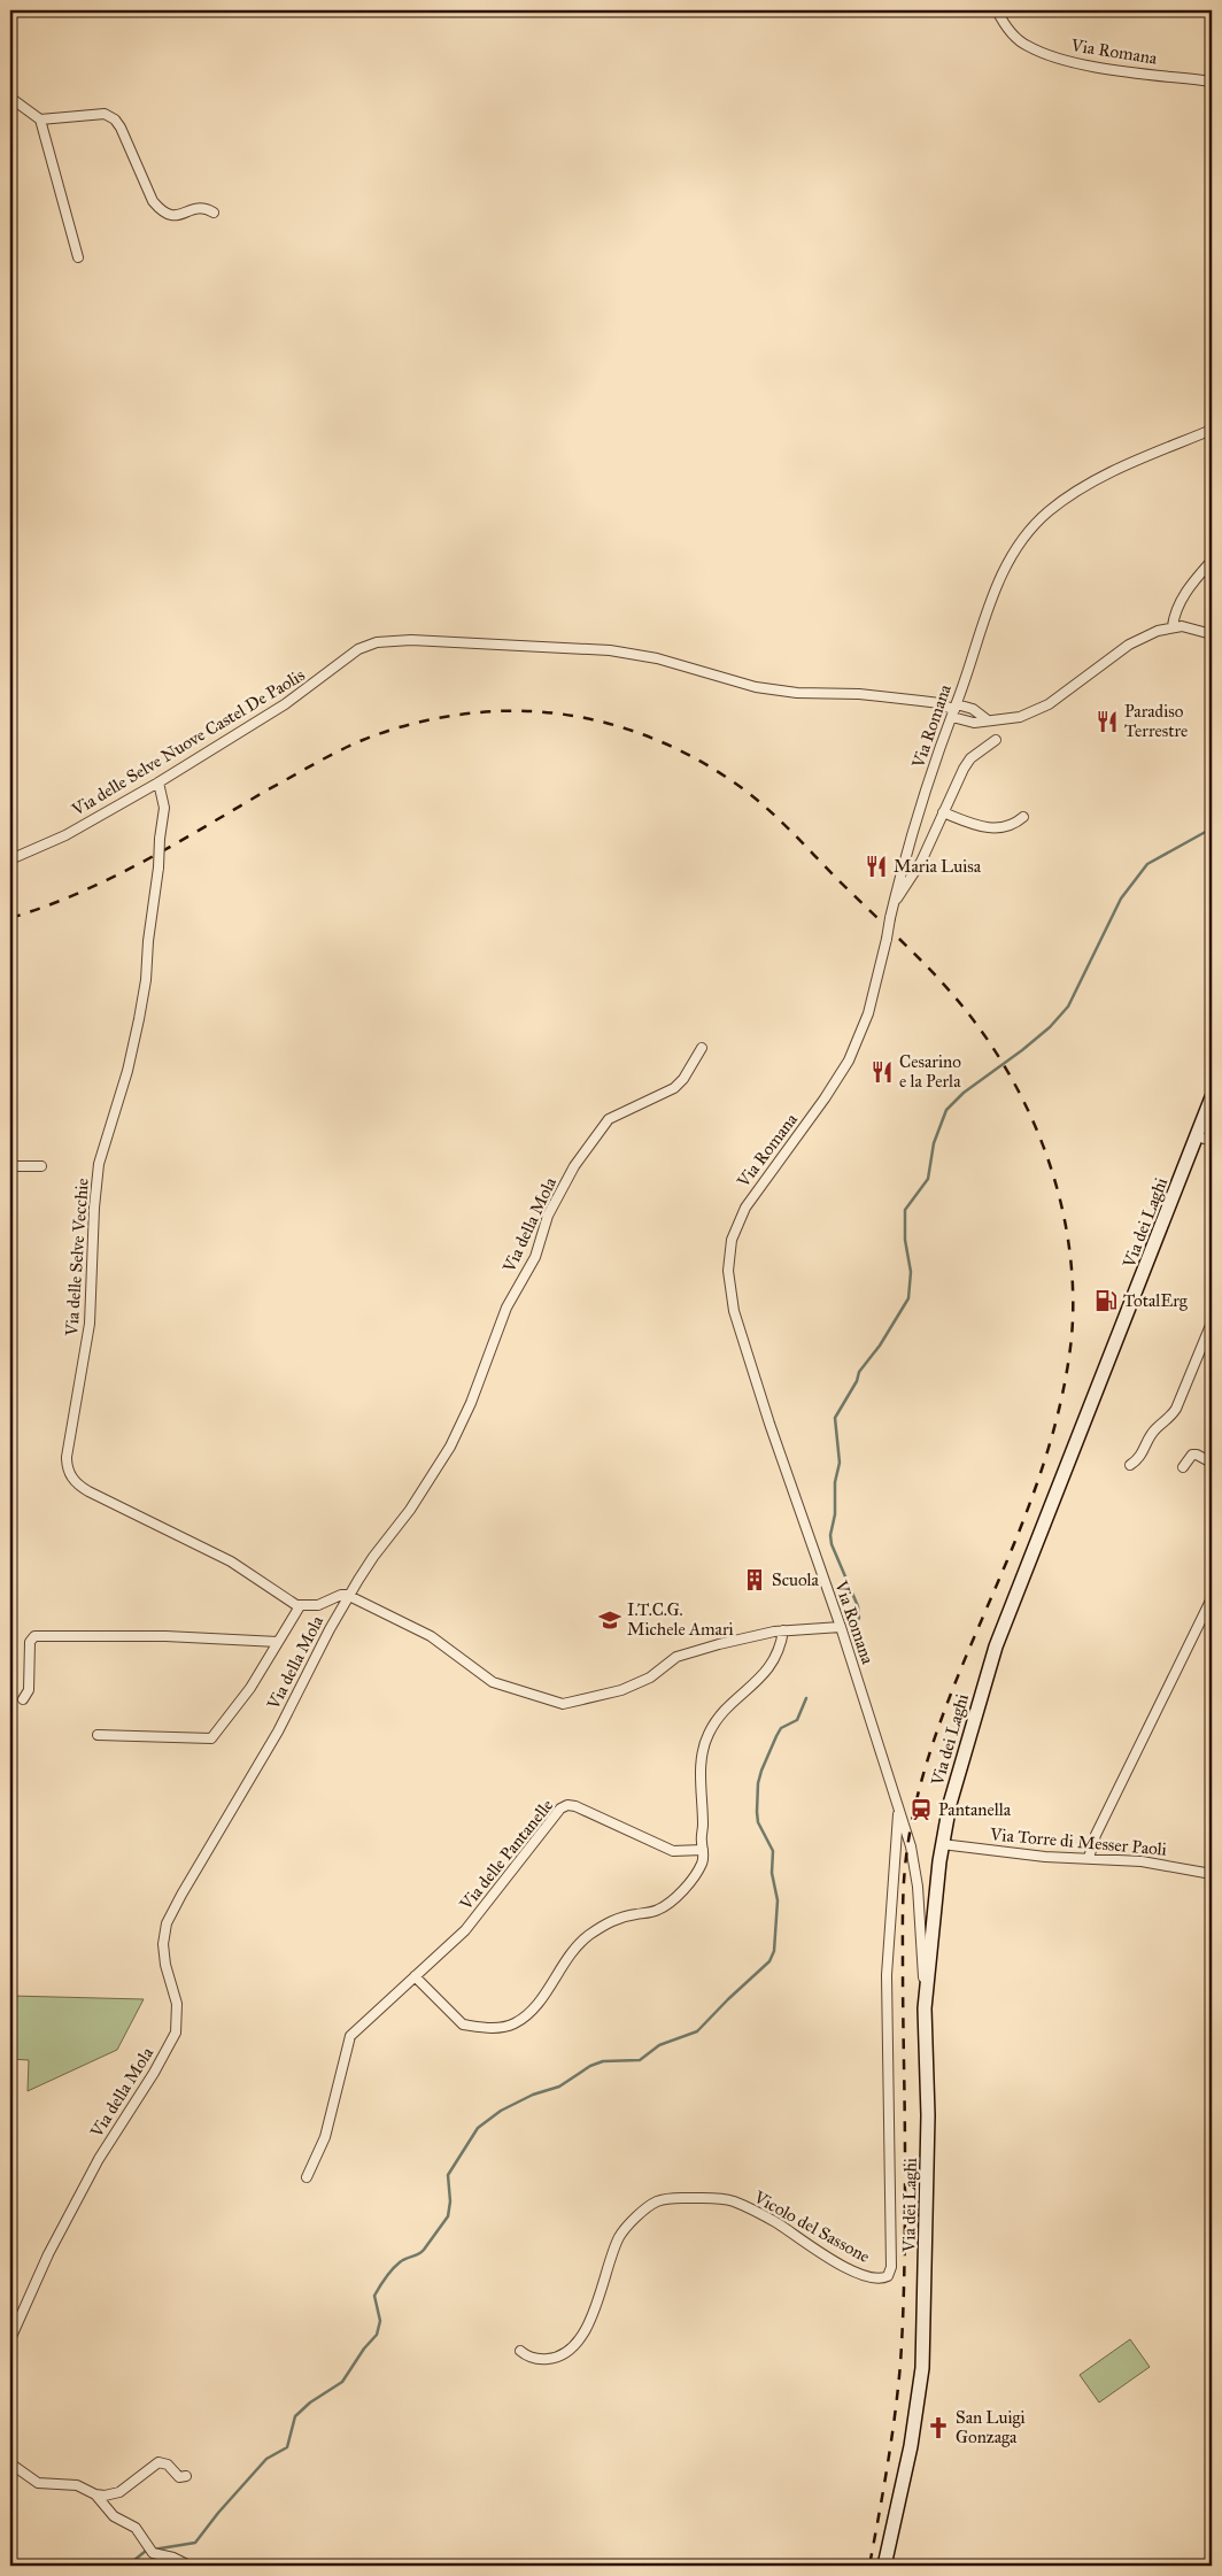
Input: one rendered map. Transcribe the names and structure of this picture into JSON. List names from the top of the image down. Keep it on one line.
{"streets":{"main road":["Via dei Laghi"],"street":["Via Romana","Via delle Selve Nuove Castel De Paolis","Via della Mola","Via delle Selve Vecchie","Via Torre di Messer Paoli","Via delle Pantanelle","Vicolo del Sassone"]},"crossings":[["Via Romana","Via delle Selve Nuove Castel De Paolis"],["Via Romana","Via dei Laghi"],["Via Romana","Vicolo del Sassone"],["Via delle Selve Nuove Castel De Paolis","Via delle Selve Vecchie"],["Via dei Laghi","Via Torre di Messer Paoli"]],"places":{"restaurant":["Paradiso Terrestre","Maria Luisa","Cesarino e la Perla"],"fuel station":["TotalErg"],"building":["Scuola"],"school or university":["I.T.C.G. Michele Amari"],"station":["Pantanella"],"church":["San Luigi Gonzaga"]}}
